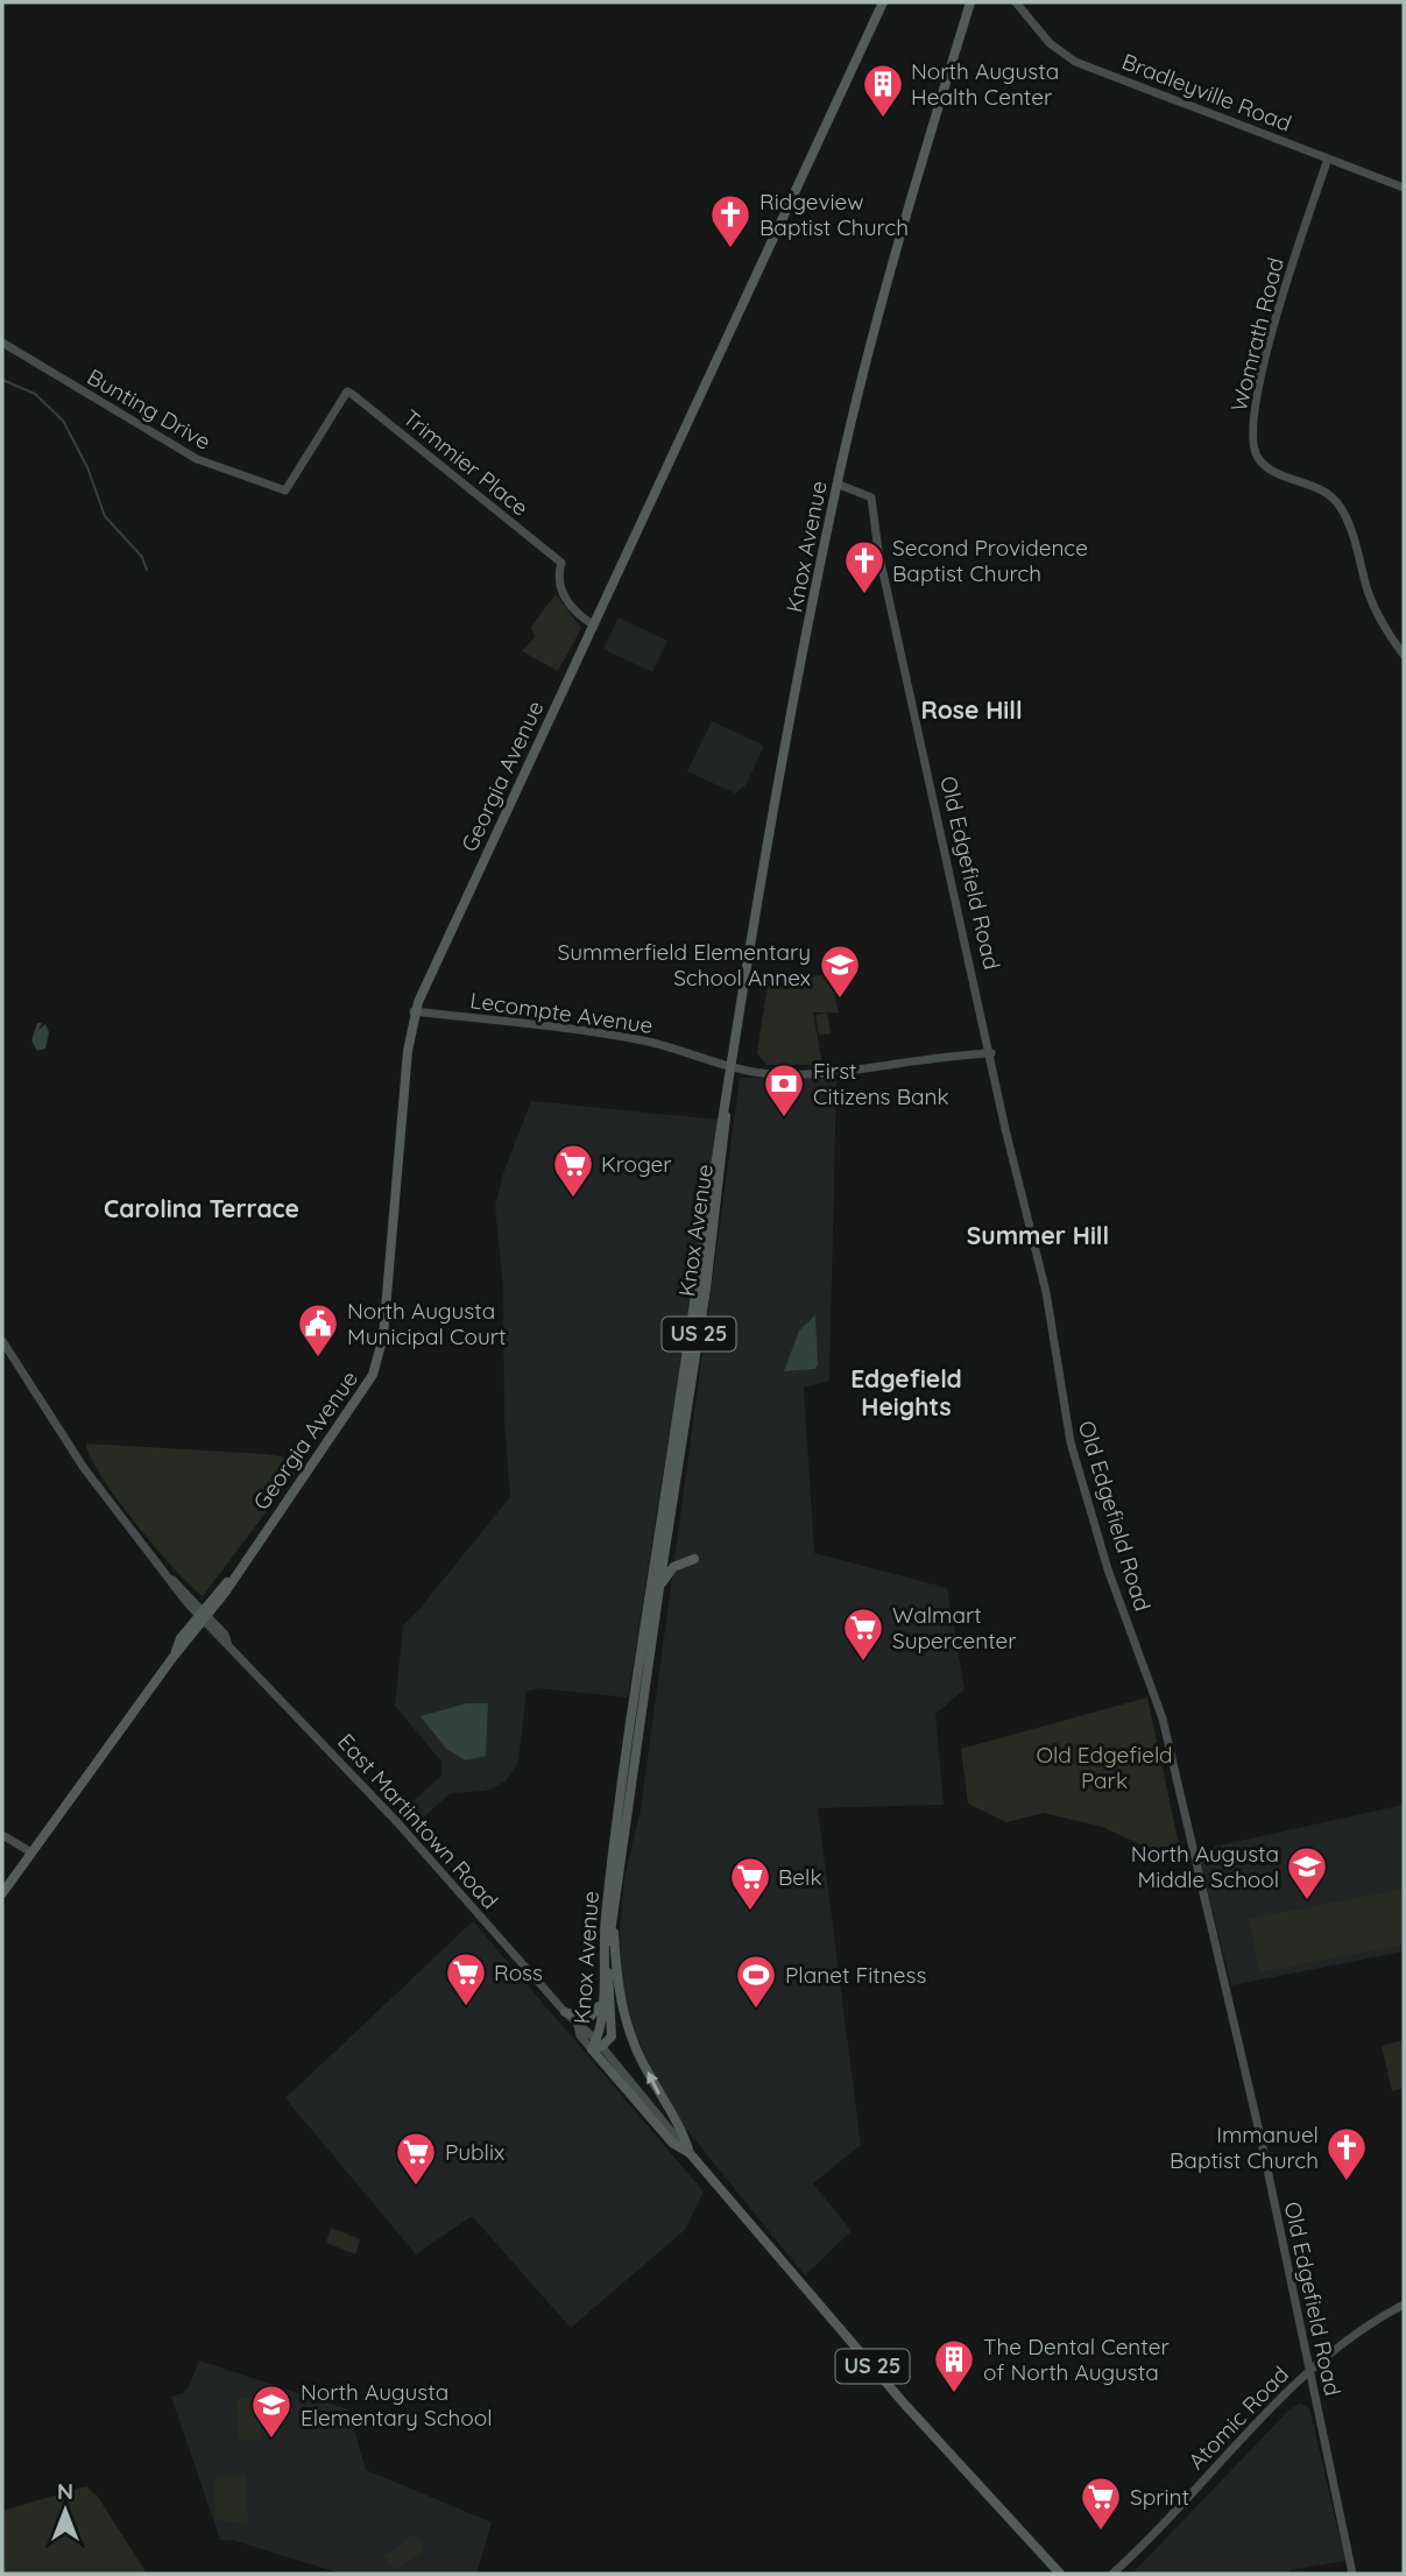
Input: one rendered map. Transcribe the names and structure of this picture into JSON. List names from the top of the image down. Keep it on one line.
{"streets":{"main road":["Knox Avenue","Georgia Avenue","US 25","East Martintown Road"],"street":["Bradleyville Road","Womrath Road","Bunting Drive","Trimmier Place","Old Edgefield Road","Lecompte Avenue","Atomic Road"]},"crossings":[["Bradleyville Road","Womrath Road"],["Bunting Drive","Trimmier Place"],["Trimmier Place","Georgia Avenue"],["Knox Avenue","Old Edgefield Road"],["Knox Avenue","Lecompte Avenue"],["Knox Avenue","US 25"],["Knox Avenue","East Martintown Road"],["Georgia Avenue","Lecompte Avenue"],["Georgia Avenue","East Martintown Road"],["Old Edgefield Road","Lecompte Avenue"],["Old Edgefield Road","Atomic Road"],["US 25","East Martintown Road"]],"districts":["Rose Hill","Carolina Terrace","Summer Hill","Edgefield Heights"],"parks":["Old Edgefield Park"],"places":{"building":["North Augusta Health Center","The Dental Center of North Augusta"],"church":["Ridgeview Baptist Church","Second Providence Baptist Church","Immanuel Baptist Church"],"school or university":["Summerfield Elementary School Annex","North Augusta Middle School","North Augusta Elementary School"],"bank":["First Citizens Bank"],"supermarket":["Kroger","Walmart Supercenter","Belk","Ross","Publix","Sprint"],"public building":["North Augusta Municipal Court"],"sports":["Planet Fitness"]},"north":"top"}
